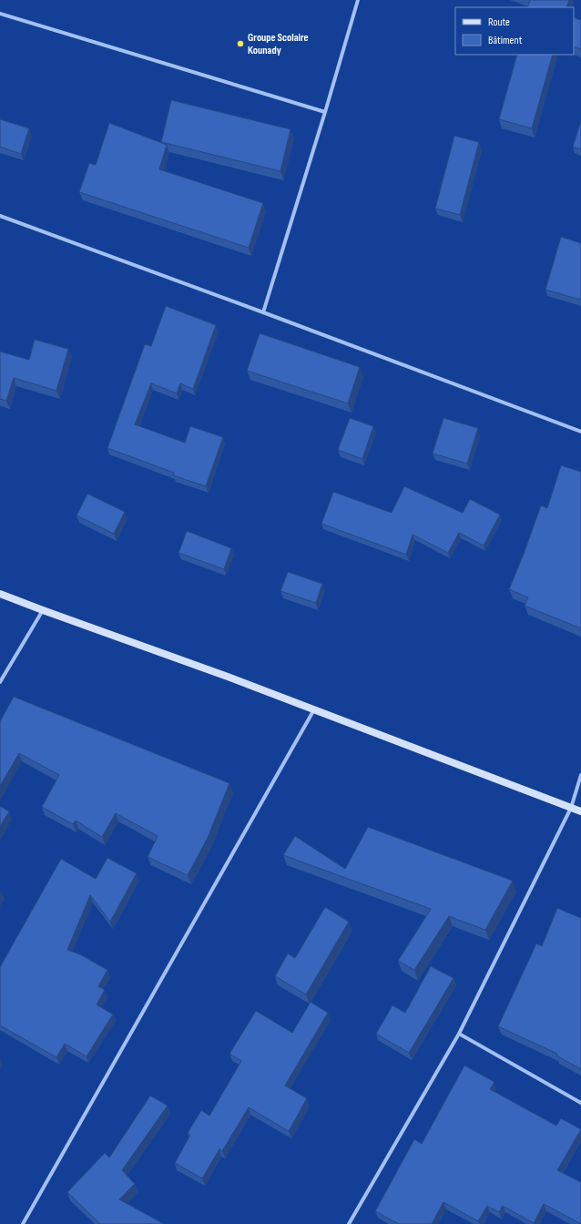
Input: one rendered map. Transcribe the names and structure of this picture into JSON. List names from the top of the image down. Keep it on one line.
{"places":["Groupe Scolaire Kounady"],"legend":["Route","Bâtiment"]}
